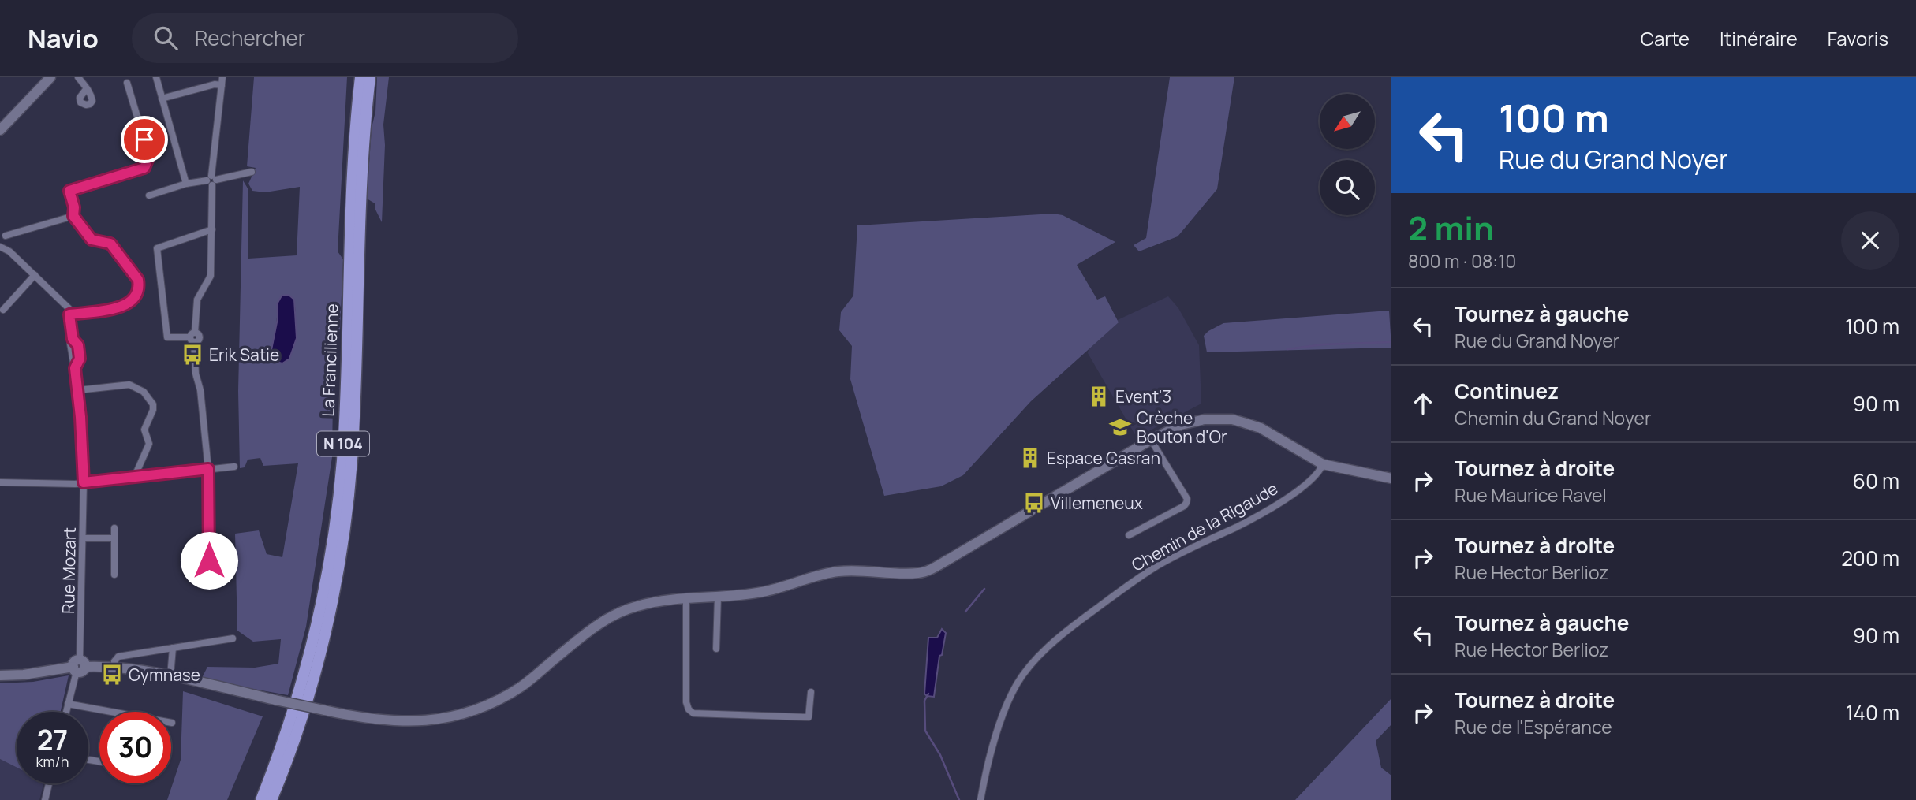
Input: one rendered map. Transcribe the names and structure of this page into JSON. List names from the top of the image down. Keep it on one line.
{"streets":{"highway":["La Francilienne","N 104"],"street":["Chemin de la Rigaude","Rue Mozart"]},"places":{"bus stop":["Erik Satie","Villemeneux","Gymnase"],"building":["Event'3","Espace Casran"],"school or university":["Crèche Bouton d'Or"]},"north":"bottom left","page":{"header":"Navio","search":"Rechercher","nav":["Carte","Itinéraire","Favoris"],"turn":["100 m","Rue du Grand Noyer"],"heading":["2 min","800 m · 08:10"],"list":[{"name":"Tournez à gauche","note":"Rue du Grand Noyer","value":"100 m"},{"name":"Continuez","note":"Chemin du Grand Noyer","value":"90 m"},{"name":"Tournez à droite","note":"Rue Maurice Ravel","value":"60 m"},{"name":"Tournez à droite","note":"Rue Hector Berlioz","value":"200 m"},{"name":"Tournez à gauche","note":"Rue Hector Berlioz","value":"90 m"},{"name":"Tournez à droite","note":"Rue de l'Espérance","value":"140 m"}],"speed":"27 km/h","limit":"30"}}
